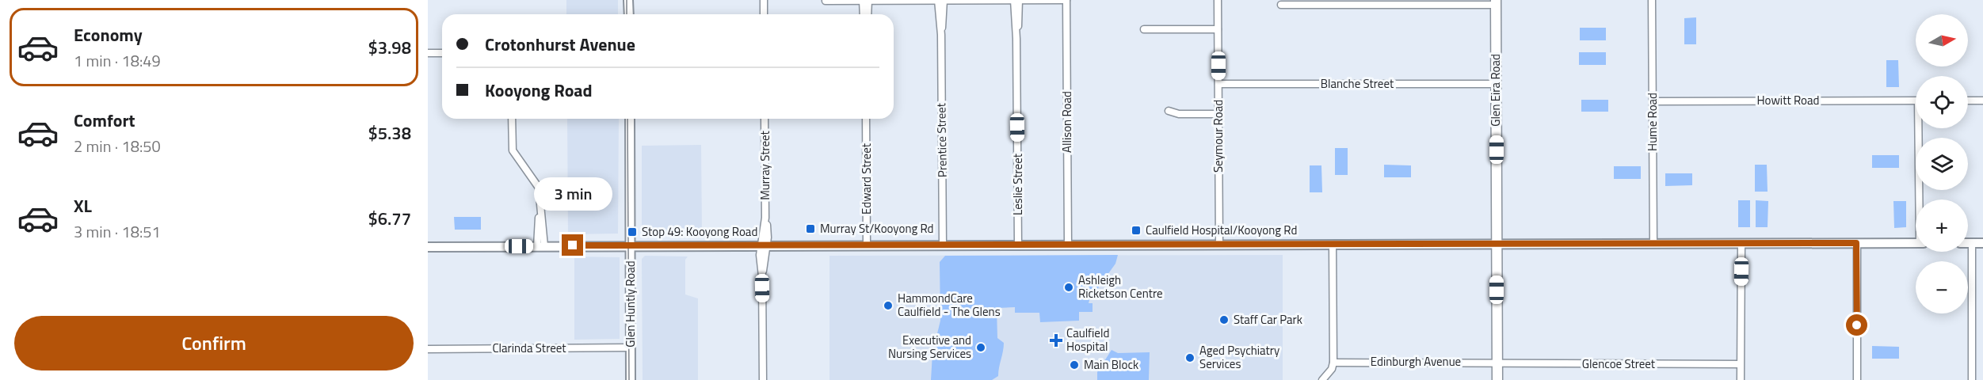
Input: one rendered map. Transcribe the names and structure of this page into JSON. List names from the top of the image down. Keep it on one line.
{"streets":{"main road":["Glen Eira Road"],"street":["Blanche Street","Howitt Road","Allison Road","Hume Road","Seymour Road","Prentice Street","Murray Street","Edward Street","Leslie Street","Glen Huntly Road","Clarinda Street","Edinburgh Avenue","Glencoe Street"]},"crossings":[["Blanche Street","Glen Eira Road"],["Blanche Street","Seymour Road"],["Glen Eira Road","Edinburgh Avenue"],["Glen Eira Road","Glencoe Street"],["Howitt Road","Hume Road"],["Glen Huntly Road","Clarinda Street"],["Edinburgh Avenue","Glencoe Street"]],"places":{"transit":["Murray St/Kooyong Rd","Caulfield Hospital/Kooyong Rd","Stop 49: Kooyong Road"],"other":["Ashleigh Ricketson Centre","HammondCare Caulfield - The Glens","Staff Car Park","Executive and Nursing Services","Aged Psychiatry Services","Main Block"],"health":["Caulfield Hospital"]},"north":"right","page":{"list":[{"name":"Economy","note":"1 min · 18:49","value":"$3.98"},{"name":"Comfort","note":"2 min · 18:50","value":"$5.38"},{"name":"XL","note":"3 min · 18:51","value":"$6.77"}],"map_buttons":["+","−"],"banner":["Crotonhurst Avenue","Kooyong Road"],"bubble":"3 min","buttons":"Confirm"}}
